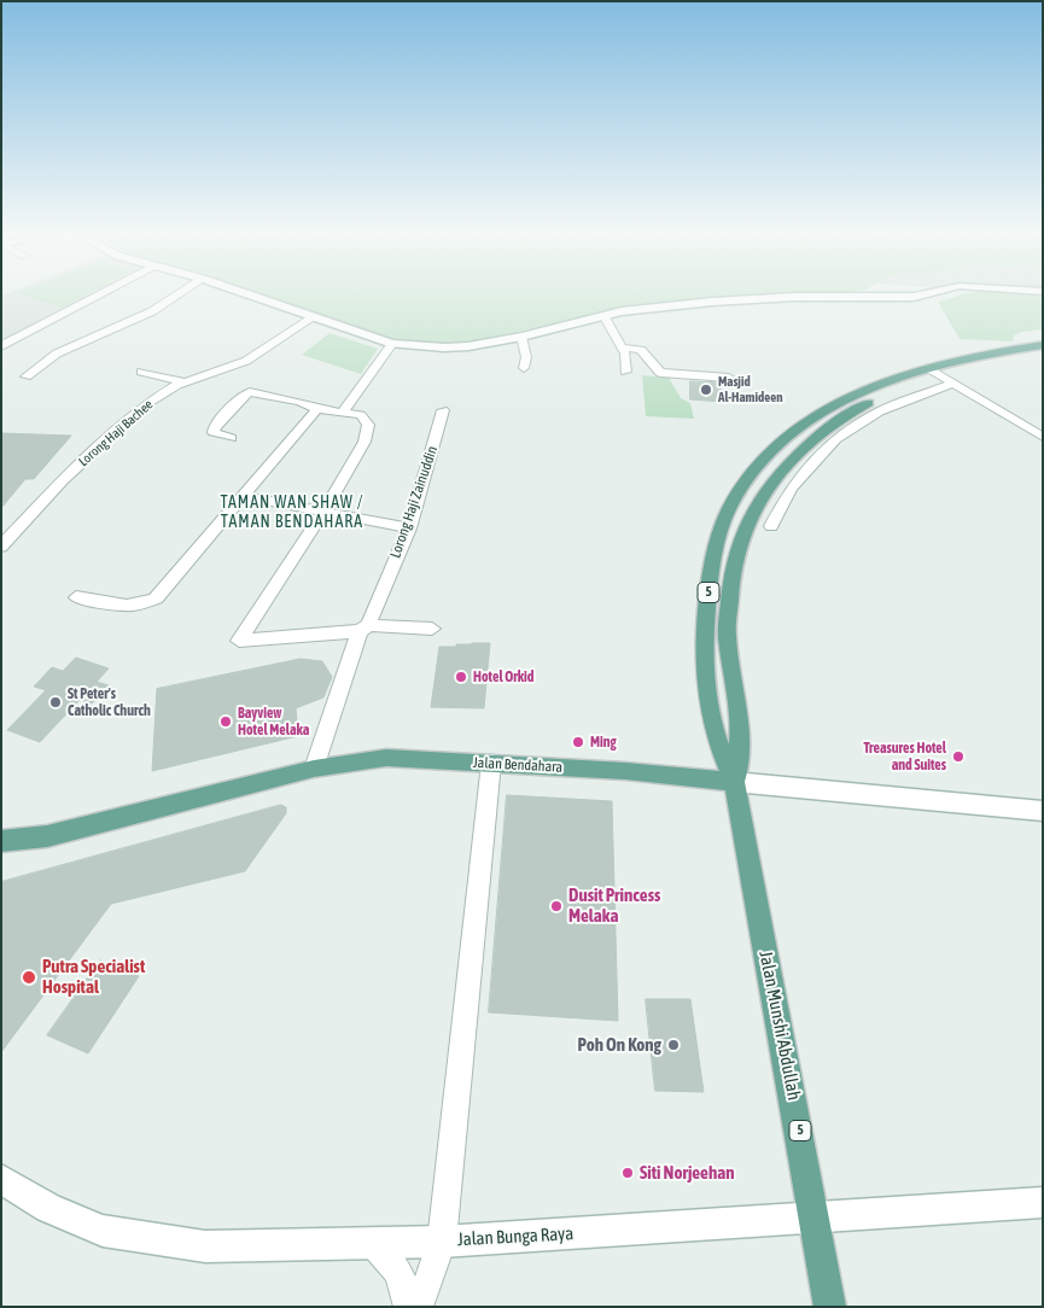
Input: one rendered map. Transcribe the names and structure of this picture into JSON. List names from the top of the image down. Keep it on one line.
{"streets":{"main road":["5","Jalan Bendahara","Jalan Munshi Abdullah","Jalan Bunga Raya"],"street":["Lorong Haji Bachee","Lorong Haji Zainuddin"]},"crossings":[["Lorong Haji Zainuddin","Jalan Bendahara"],["Jalan Bendahara","Jalan Munshi Abdullah"],["Jalan Munshi Abdullah","Jalan Bunga Raya"]],"districts":["TAMAN WAN SHAW / TAMAN BENDAHARA"],"places":["Masjid Al-Hamideen","Hotel Orkid","St Peter's Catholic Church","Bayview Hotel Melaka","Ming","Treasures Hotel and Suites","Dusit Princess Melaka","Putra Specialist Hospital","Poh On Kong","Siti Norjeehan"]}
